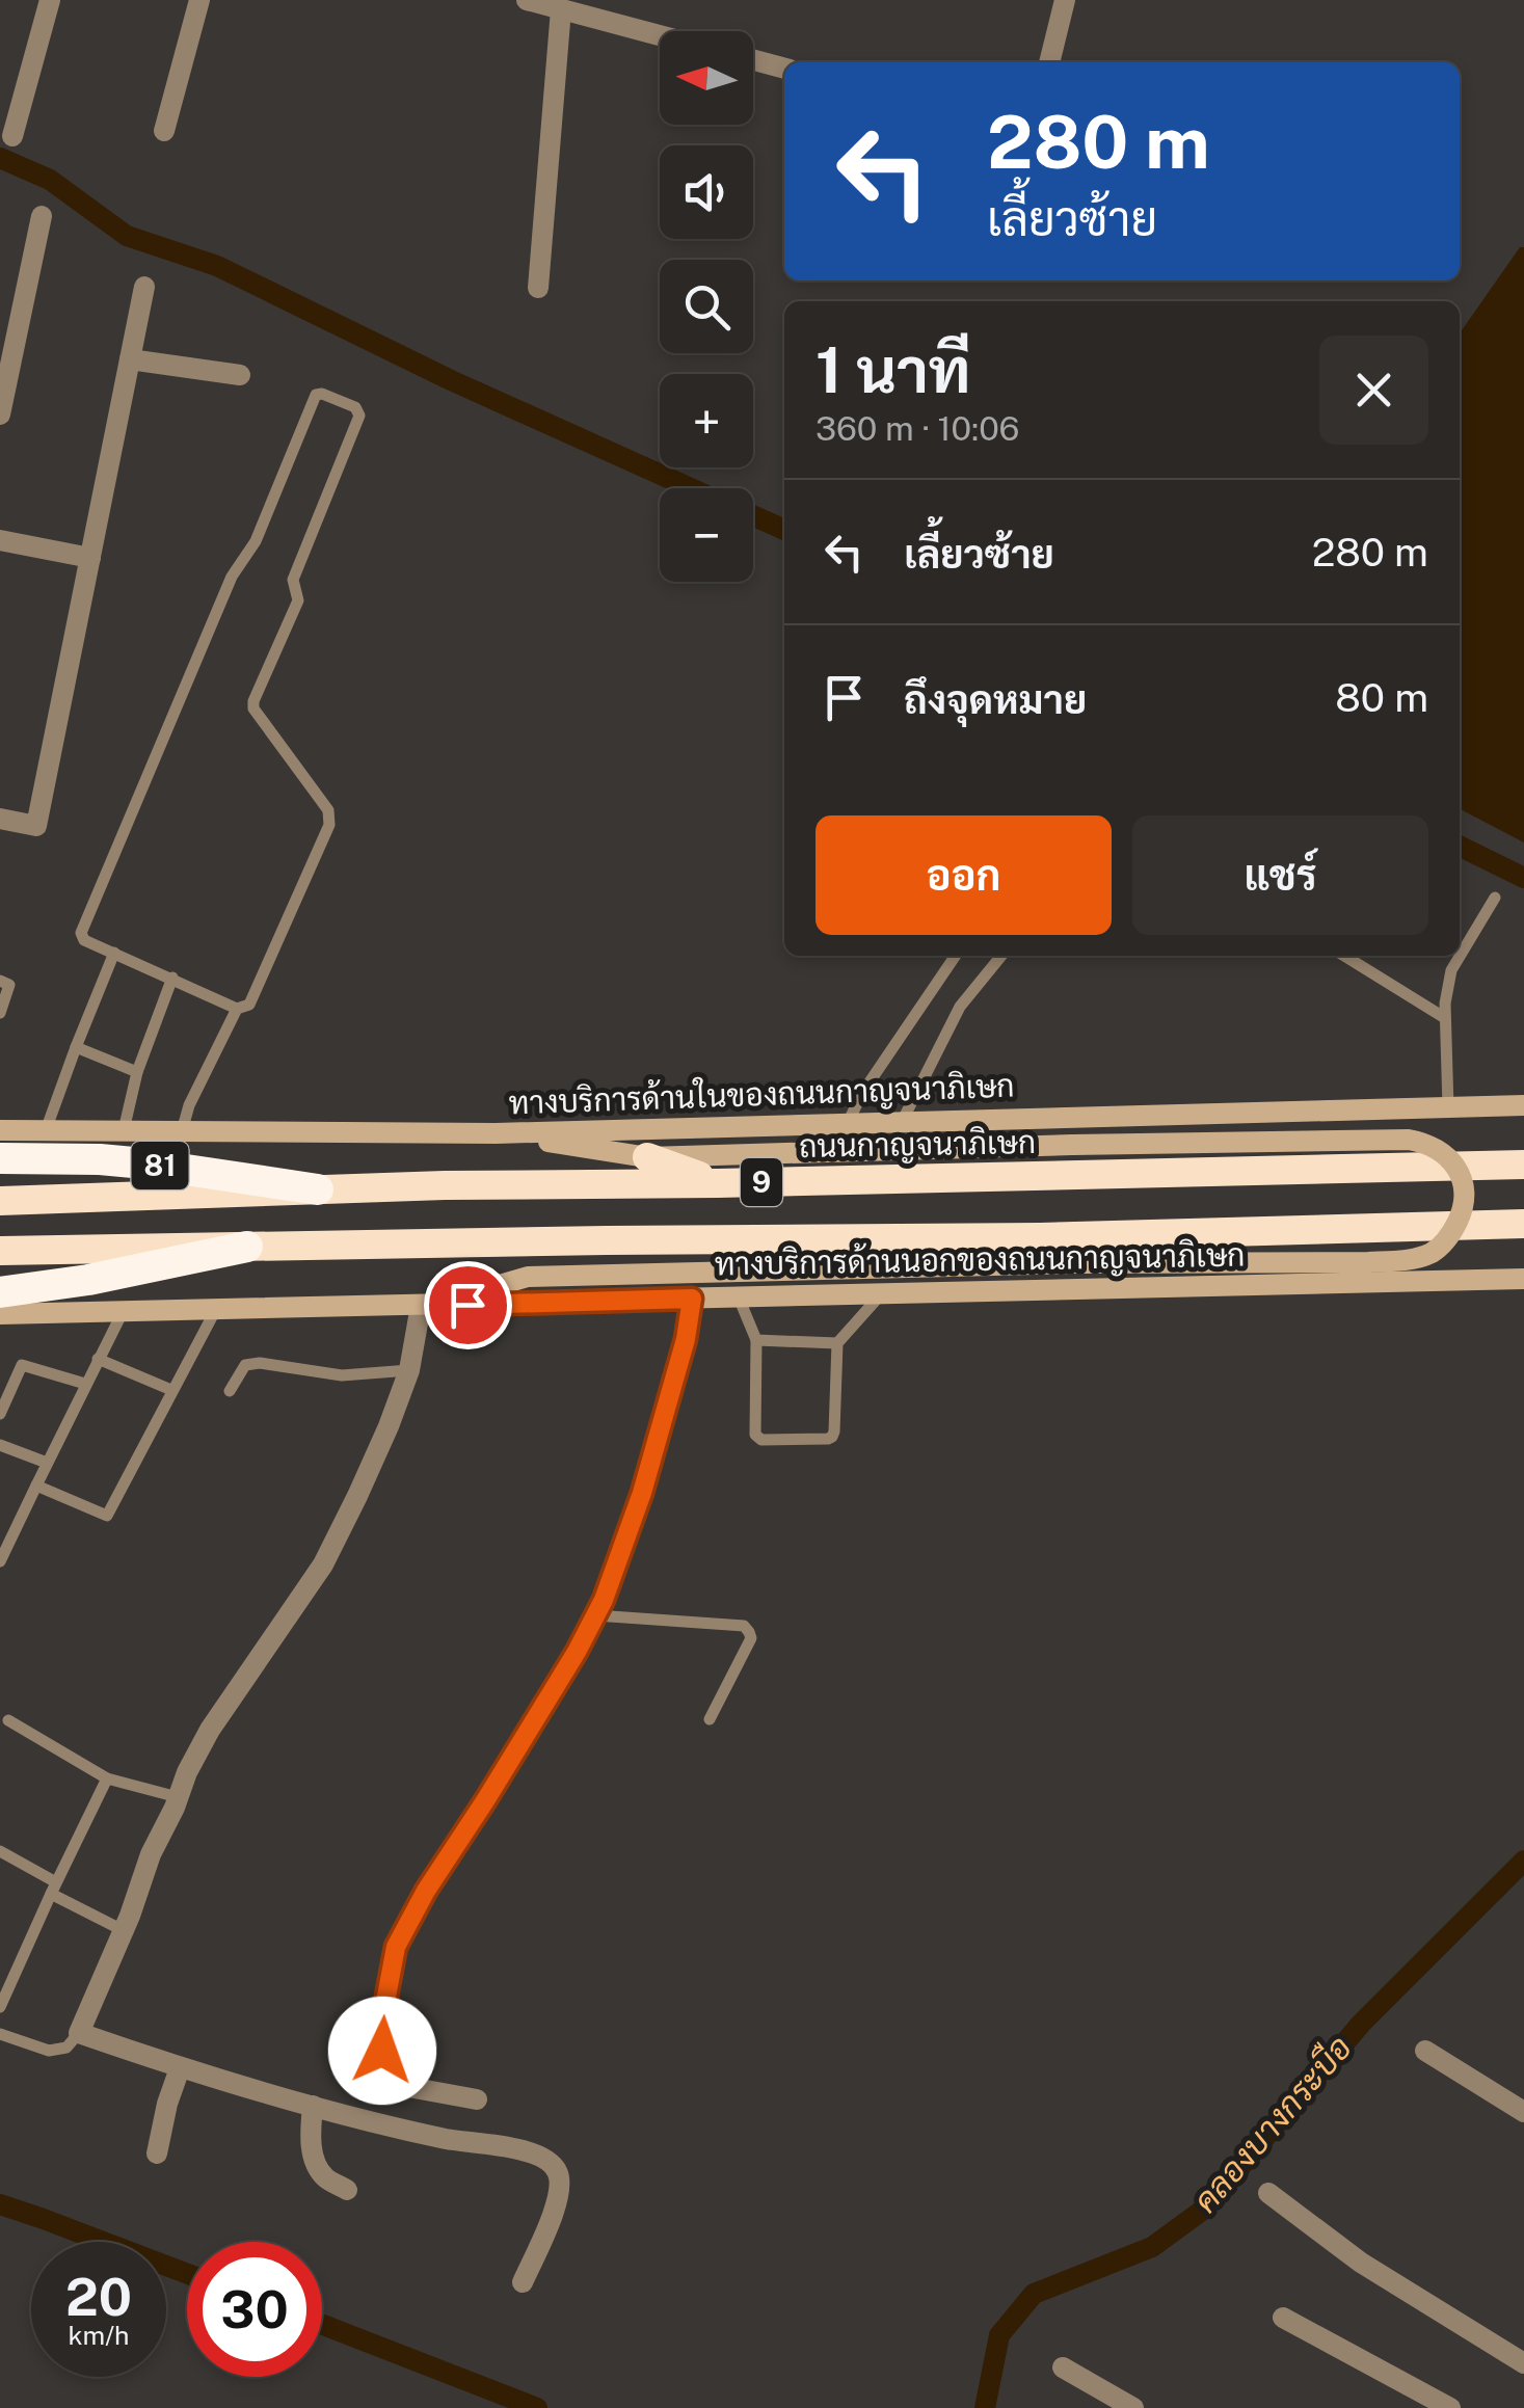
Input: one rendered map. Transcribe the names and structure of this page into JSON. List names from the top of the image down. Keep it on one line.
{"streets":{"highway":["ถนนกาญจนาภิเษก","81","9"],"main road":["ทางบริการด้านในของถนนกาญจนาภิเษก","ทางบริการด้านนอกของถนนกาญจนาภิเษก"]},"crossings":[["ถนนกาญจนาภิเษก","81"]],"water":["คลองบางกระบือ"],"north":"left","page":{"map_buttons":["+","−"],"turn":["280 m","เลี้ยวซ้าย"],"heading":["1 นาที","360 m · 10:06"],"list":[{"name":"เลี้ยวซ้าย","value":"280 m"},{"name":"ถึงจุดหมาย","value":"80 m"}],"buttons":["ออก","แชร์"],"speed":"20 km/h","limit":"30"}}
